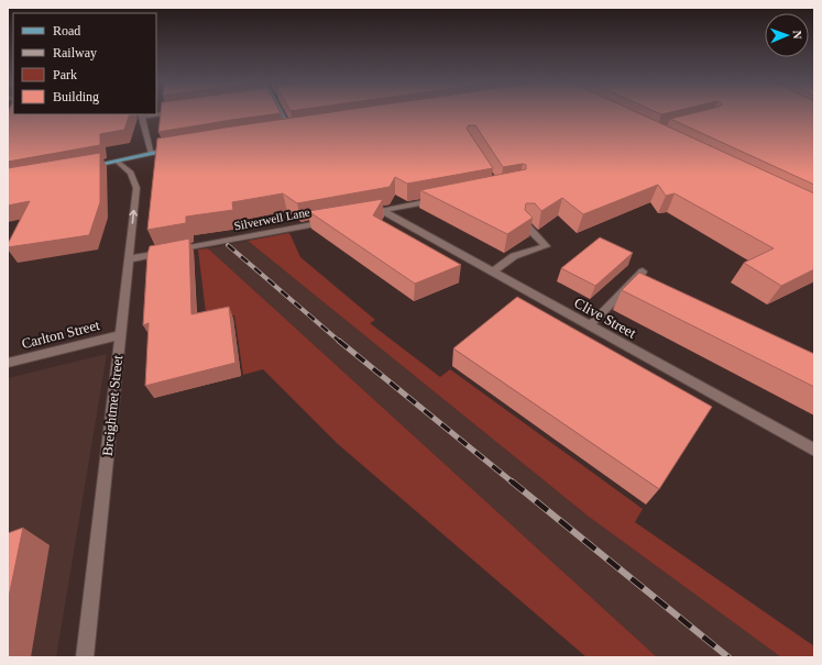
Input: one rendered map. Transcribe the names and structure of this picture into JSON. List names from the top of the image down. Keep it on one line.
{"streets":{"street":["Silverwell Lane","Clive Street","Carlton Street","Breightmet Street"]},"crossings":[["Silverwell Lane","Breightmet Street"],["Carlton Street","Breightmet Street"]],"legend":["Road","Railway","Park","Building"],"north":"right"}
